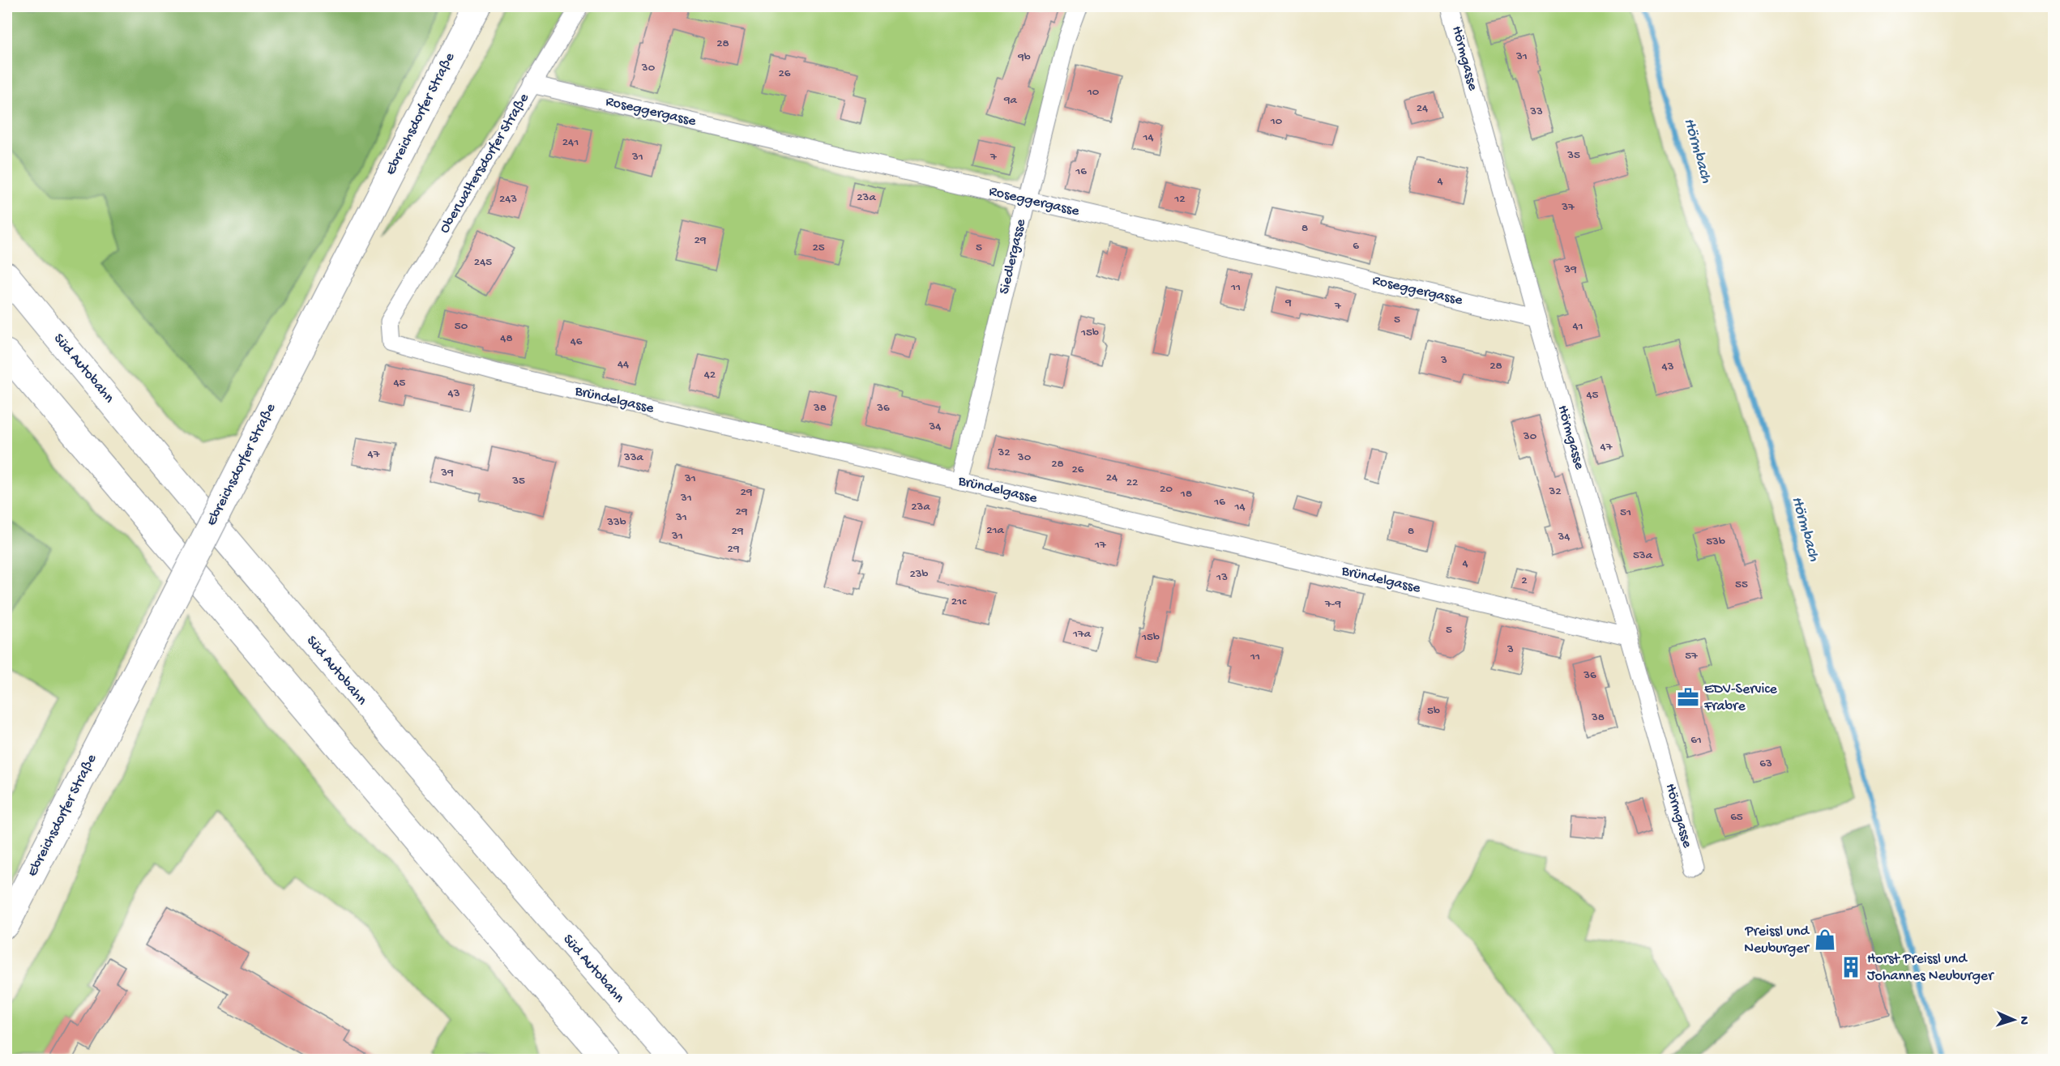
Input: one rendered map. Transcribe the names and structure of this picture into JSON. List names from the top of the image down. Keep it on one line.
{"streets":{"main road":["Ebreichsdorfer Straße","Süd Autobahn"],"street":["Hörmgasse","Roseggergasse","Oberwaltersdorfer Straße","Siedlergasse","Bründelgasse"]},"crossings":[["Hörmgasse","Roseggergasse"],["Hörmgasse","Bründelgasse"],["Roseggergasse","Oberwaltersdorfer Straße"],["Roseggergasse","Siedlergasse"],["Oberwaltersdorfer Straße","Bründelgasse"],["Siedlergasse","Bründelgasse"]],"water":["Hörmbach"],"places":{"office":["EDV-Service Frabre"],"shop":["Preissl und Neuburger"],"building":["Horst Preissl und Johannes Neuburger"]},"house_numbers":["28","31","9b","30","26","10","9a","24","33","10","14","241","35","31","7","16","4","23a","243","12","37","8","29","6","25","5","245","39","11","9","7","5","50","41","15b","48","46","3","44","28","43","42","45","43","45","38","36","34","30","47","32","47","33a","30","28","26","39","24","31","35","22","20","32","29","18","31","16","23a","14","29","51","31","33b","21a","29","8","31","34","53b","17","29","53a","4","23b","13","2","55","21c","7-9","5","17a","15b","3","57","11","36","5b","38","61","63","65"],"north":"right"}
